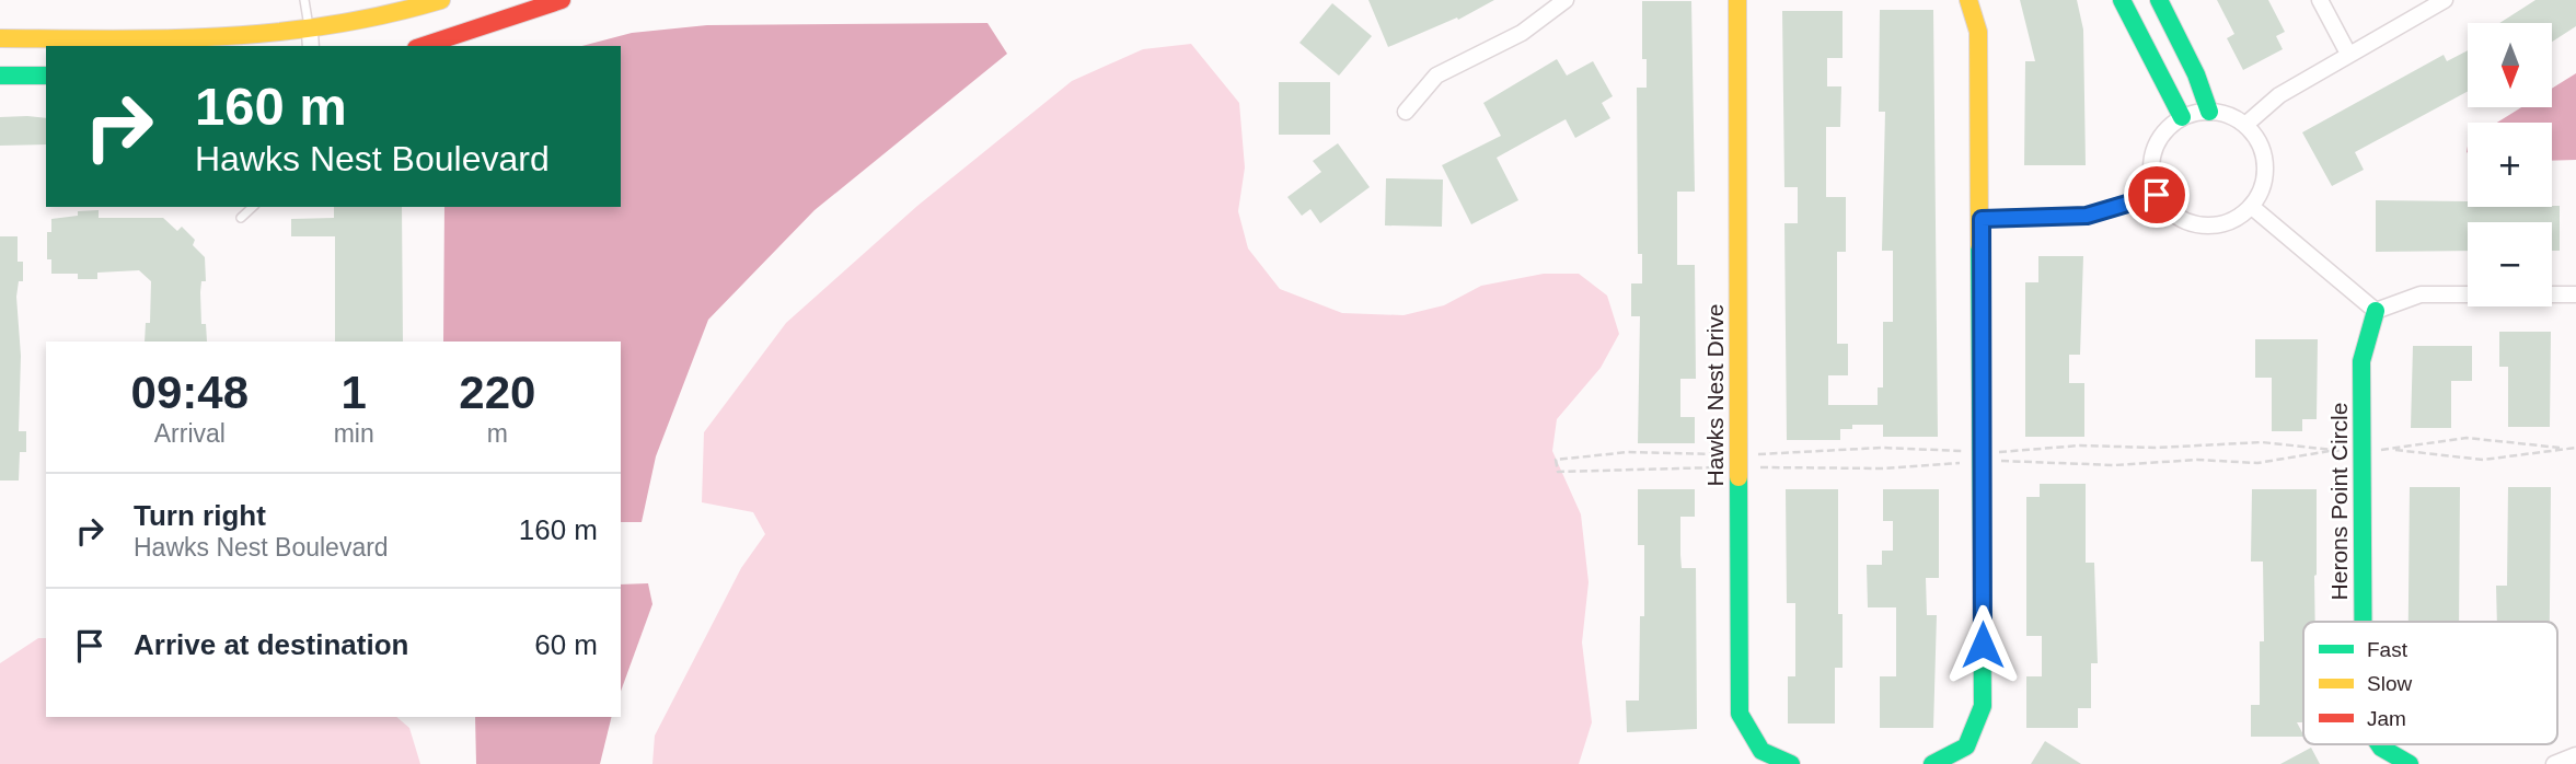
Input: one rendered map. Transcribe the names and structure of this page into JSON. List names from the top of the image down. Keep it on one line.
{"streets":{"street":["Hawks Nest Drive","Herons Point Circle"]},"legend":["Fast","Slow","Jam"],"north":"bottom","page":{"map_buttons":["+","−"],"turn":["160 m","Hawks Nest Boulevard"],"eta":["09:48","Arrival","1","min","220","m"],"list":[{"name":"Turn right","note":"Hawks Nest Boulevard","value":"160 m"},{"name":"Arrive at destination","value":"60 m"}]}}
